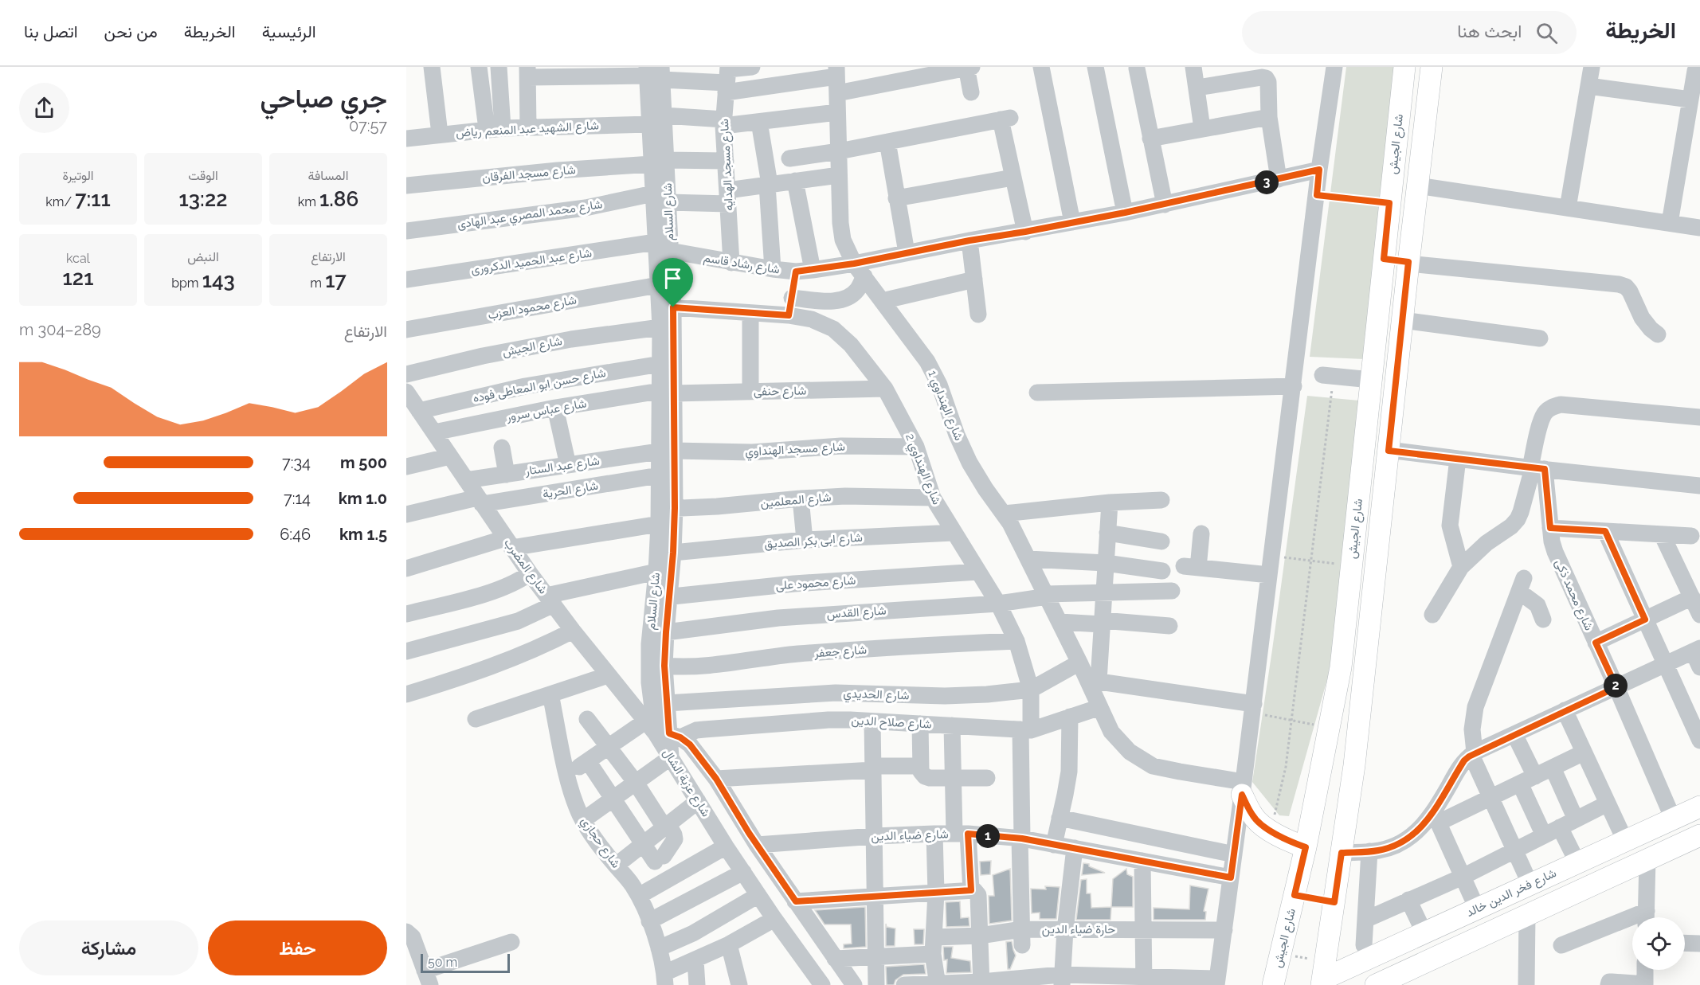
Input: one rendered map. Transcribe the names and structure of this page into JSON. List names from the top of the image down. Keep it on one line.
{"streets":{"main road":["شارع الجيش","شارع فخر الدين خالد"],"street":["شارع الشهيد عبد المنعم رياض","شارع مسجد الهدايه","شارع مسجد الفرقان","شارع السلام","شارع محمد المصري عبد الهادى","شارع عبد الحميد الدكرورى","شارع رشاد قاسم","شارع محمود العزب","شارع حسن ابو المعاطى فوده","شارع حنفى","شارع الهنداوي 1","شارع عباس سرور","شارع مسجد الهنداوي","شارع عبد الستار","شارع الهنداوي 2","شارع الحرية","شارع المعلمين","شارع ابى بكر الصديق","شارع المضرب","شارع محمود على","شارع محمد ذكى","شارع القدس","شارع جعفر","شارع الحديدي","شارع صلاح الدين","شارع عزبة الشال","شارع ضياء الدين","شارع حجازي","حارة ضياء الدين"]},"crossings":[["شارع الشهيد عبد المنعم رياض","شارع السلام"],["شارع الجيش","شارع السلام"],["شارع الجيش","شارع فخر الدين خالد"],["شارع مسجد الهدايه","شارع مسجد الفرقان"],["شارع مسجد الهدايه","شارع رشاد قاسم"],["شارع مسجد الفرقان","شارع السلام"],["شارع السلام","شارع محمد المصري عبد الهادى"],["شارع السلام","شارع عبد الحميد الدكرورى"],["شارع السلام","شارع رشاد قاسم"],["شارع السلام","شارع محمود العزب"],["شارع السلام","شارع حسن ابو المعاطى فوده"],["شارع السلام","شارع حنفى"],["شارع السلام","شارع عباس سرور"],["شارع السلام","شارع مسجد الهنداوي"],["شارع السلام","شارع عبد الستار"],["شارع السلام","شارع الهنداوي 2"],["شارع السلام","شارع الحرية"],["شارع السلام","شارع المعلمين"],["شارع السلام","شارع ابى بكر الصديق"],["شارع السلام","شارع المضرب"],["شارع السلام","شارع محمود على"],["شارع السلام","شارع القدس"],["شارع السلام","شارع جعفر"],["شارع السلام","شارع الحديدي"],["شارع السلام","شارع صلاح الدين"],["شارع السلام","شارع عزبة الشال"],["شارع عبد الحميد الدكرورى","شارع رشاد قاسم"],["شارع رشاد قاسم","شارع الهنداوي 1"],["شارع حسن ابو المعاطى فوده","شارع المضرب"],["شارع حنفى","شارع عباس سرور"],["شارع حنفى","شارع الهنداوي 2"],["شارع الهنداوي 1","شارع القدس"],["شارع الهنداوي 1","شارع الحديدي"],["شارع الهنداوي 1","شارع صلاح الدين"],["شارع عباس سرور","شارع المضرب"],["شارع مسجد الهنداوي","شارع عبد الستار"],["شارع مسجد الهنداوي","شارع الهنداوي 2"],["شارع عبد الستار","شارع المضرب"],["شارع الهنداوي 2","شارع المعلمين"],["شارع الهنداوي 2","شارع ابى بكر الصديق"],["شارع الهنداوي 2","شارع محمود على"],["شارع الهنداوي 2","شارع القدس"],["شارع الهنداوي 2","شارع جعفر"],["شارع الهنداوي 2","شارع الحديدي"],["شارع الهنداوي 2","شارع صلاح الدين"],["شارع الهنداوي 2","شارع ضياء الدين"],["شارع الهنداوي 2","حارة ضياء الدين"],["شارع الحرية","شارع المضرب"],["شارع المعلمين","شارع المضرب"],["شارع المضرب","شارع صلاح الدين"],["شارع المضرب","شارع عزبة الشال"],["شارع محمد ذكى","شارع فخر الدين خالد"],["شارع صلاح الدين","شارع عزبة الشال"],["شارع صلاح الدين","شارع حجازي"],["شارع عزبة الشال","شارع ضياء الدين"]],"scale_bar":"50 m","page":{"header":"الخريطة","search":"ابحث هنا","nav":["الرئيسية","الخريطة","من نحن","اتصل بنا"],"heading":["جري صباحي","07:57"],"stats":[["المسافة","1.86 km"],["الوقت","13:22"],["الوتيرة","7:11 /km"],["الارتفاع","17 m"],["النبض","143 bpm"],["kcal","121"]],"pins":["3","2","1"],"chart":["الارتفاع","289–304 m"],"list":[{"name":"500 m","note":"7:34"},{"name":"1.0 km","note":"7:14"},{"name":"1.5 km","note":"6:46"}],"buttons":["حفظ","مشاركة"],"scale":"50 m"}}
